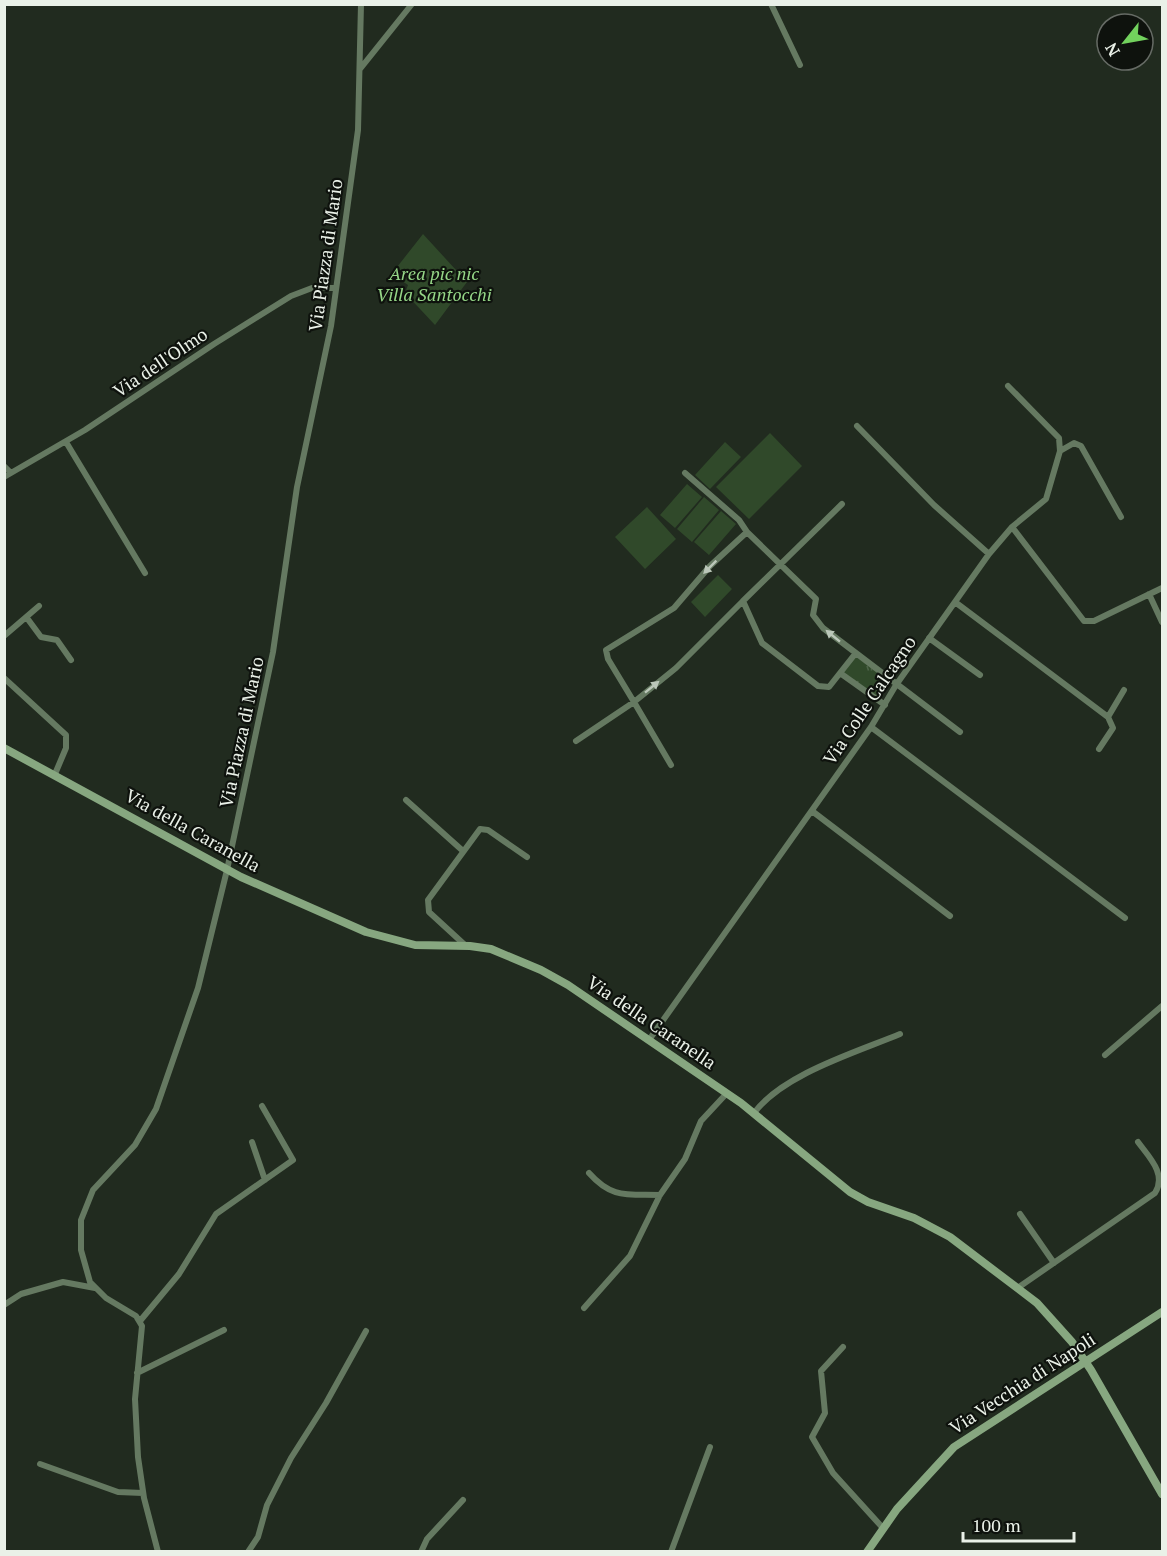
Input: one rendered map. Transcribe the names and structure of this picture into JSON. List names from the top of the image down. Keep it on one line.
{"streets":{"main road":["Via della Caranella","Via Vecchia di Napoli"],"street":["Via Piazza di Mario","Via dell'Olmo","Via Colle Calcagno"]},"crossings":[["Via Piazza di Mario","Via dell'Olmo"],["Via Piazza di Mario","Via della Caranella"],["Via Colle Calcagno","Via della Caranella"],["Via della Caranella","Via Vecchia di Napoli"]],"parks":["Area pic nic Villa Santocchi"],"scale_bar":"100 m","north":"bottom left"}
